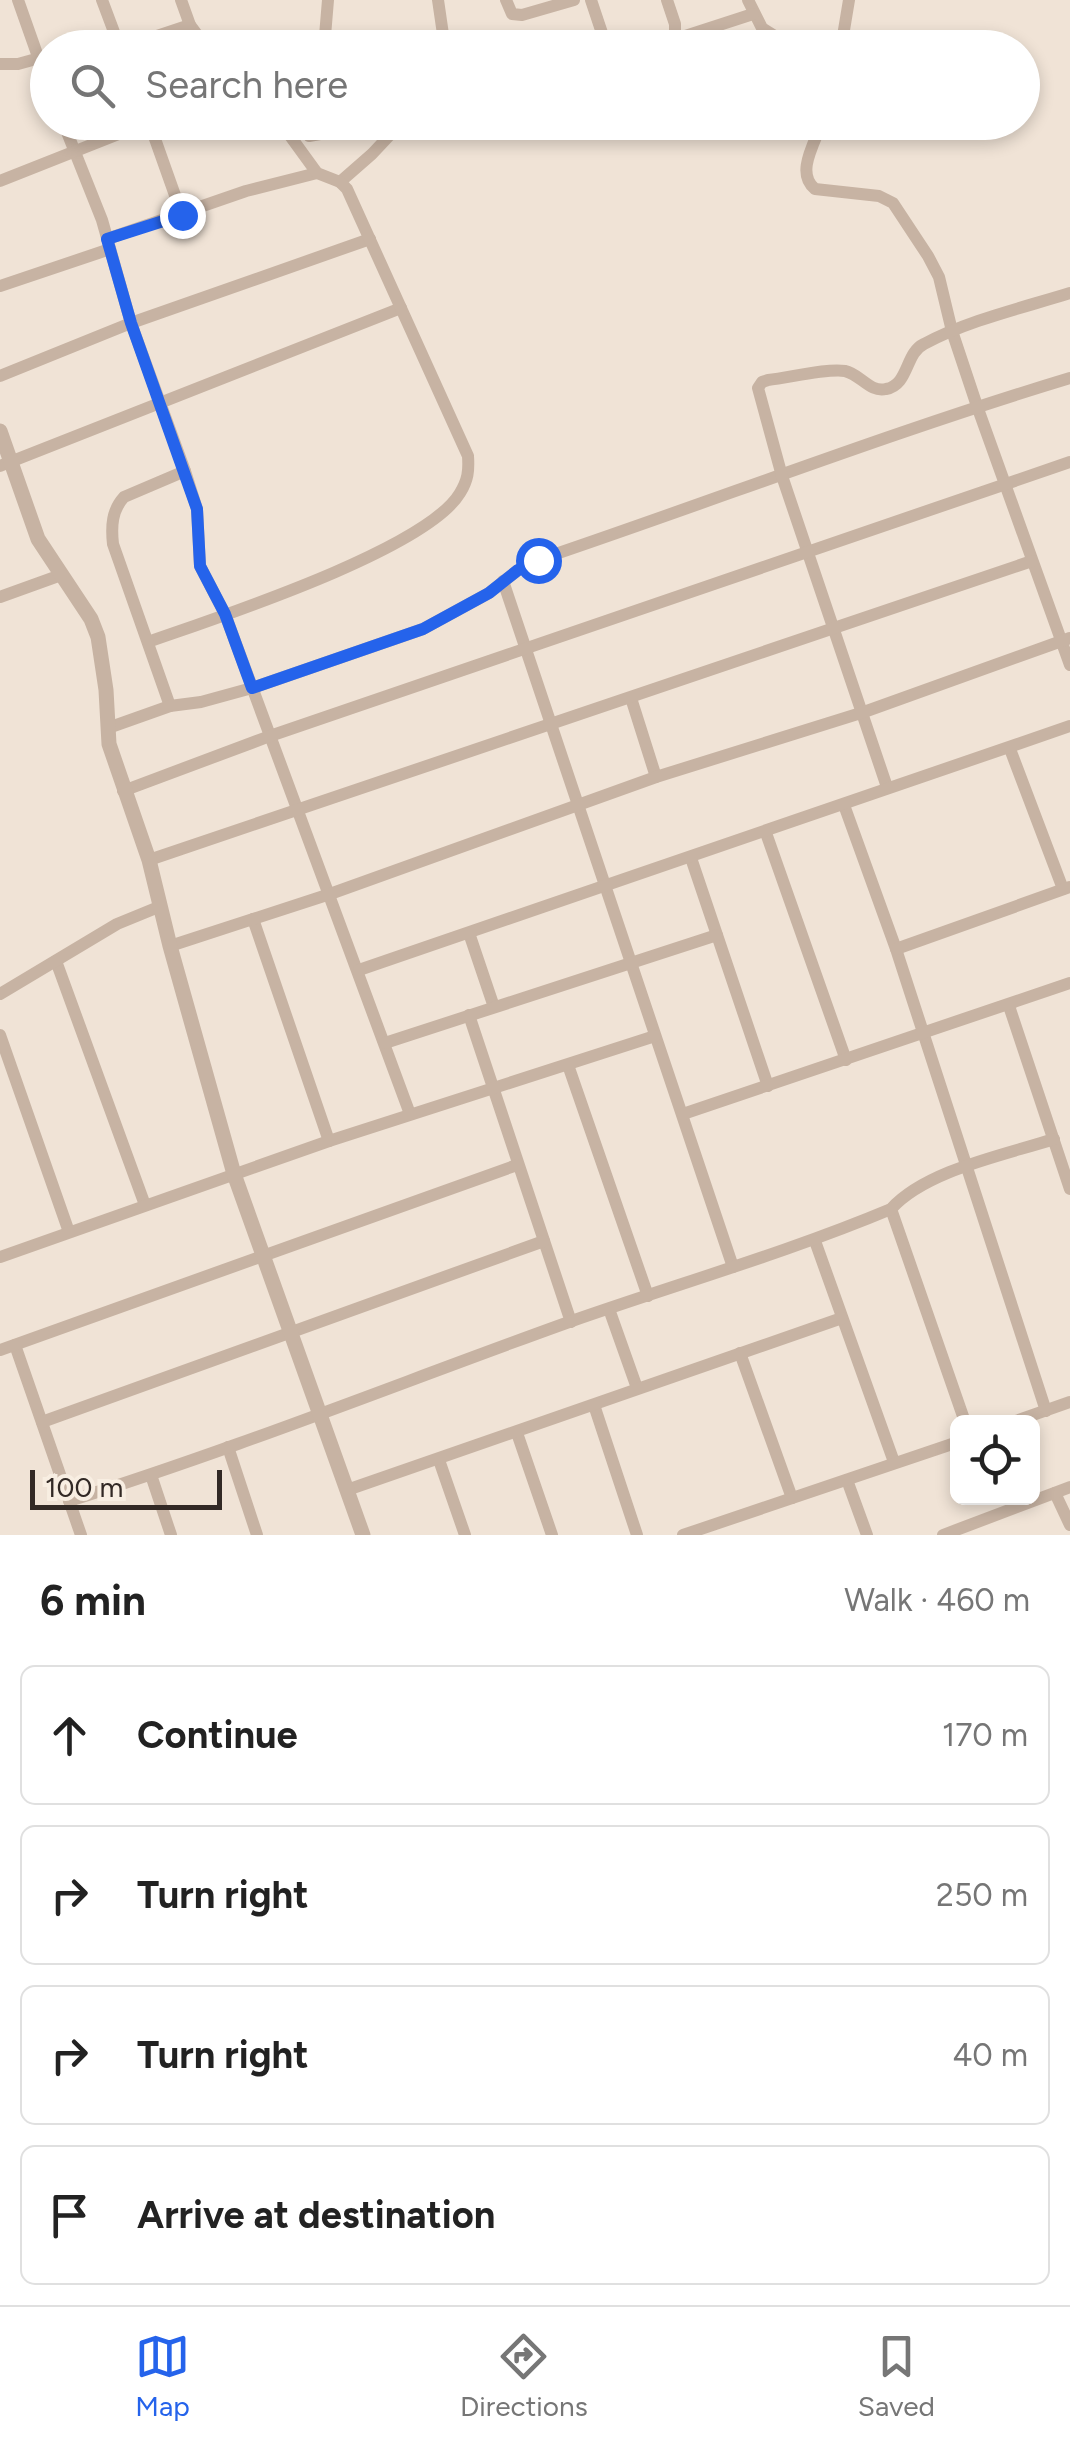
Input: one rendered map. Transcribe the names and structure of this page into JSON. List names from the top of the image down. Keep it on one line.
{"scale_bar":"100 m","page":{"search":"Search here","scale":"100 m","heading":["6 min","Walk · 460 m"],"list":[["Continue","170 m"],["Turn right","250 m"],["Turn right","40 m"],"Arrive at destination"],"nav":["Map","Directions","Saved"]}}
